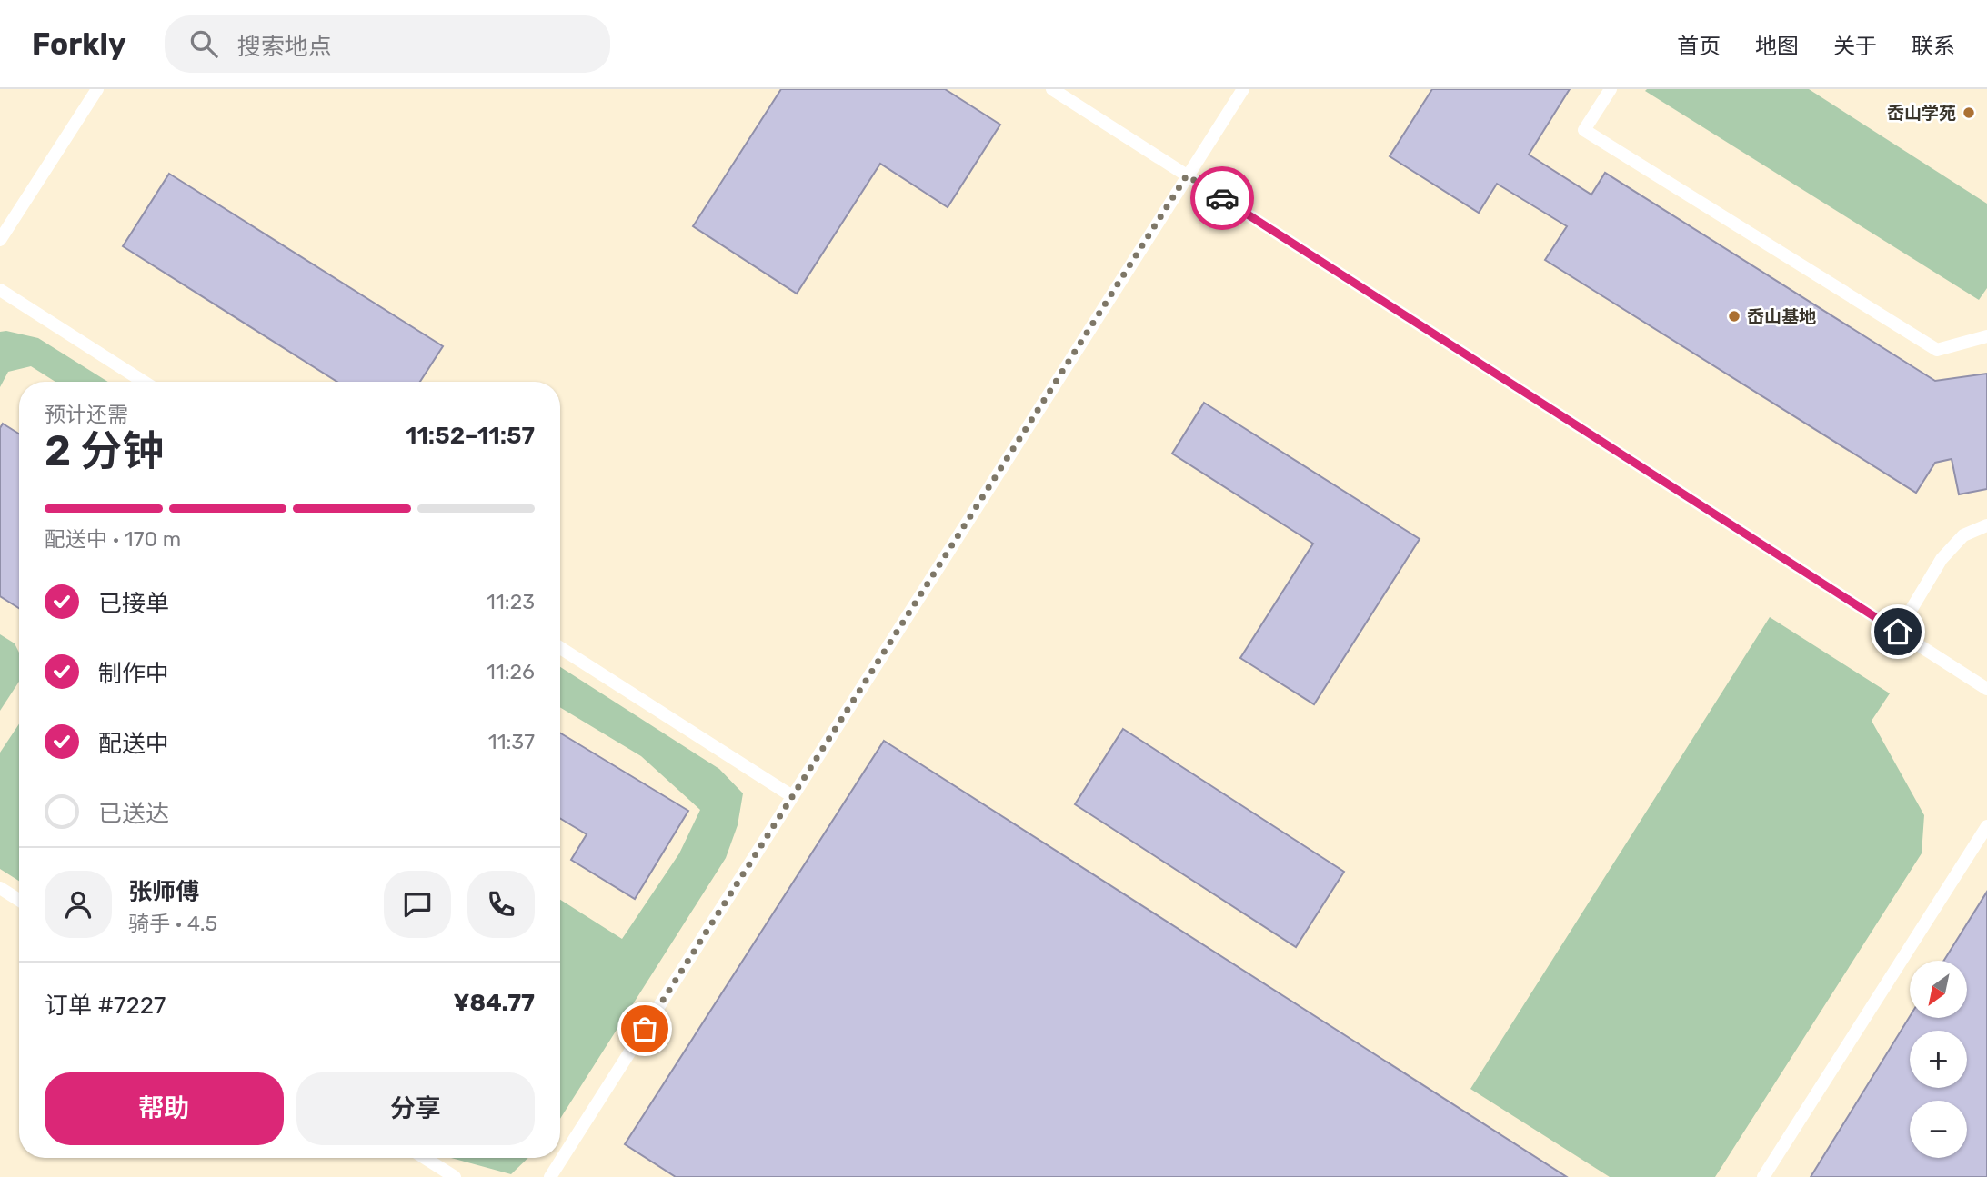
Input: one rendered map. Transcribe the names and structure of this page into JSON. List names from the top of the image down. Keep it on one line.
{"places":["岙山学苑","岙山基地"],"north":"bottom left","page":{"header":"Forkly","search":"搜索地点","nav":["首页","地图","关于","联系"],"heading":["2 分钟","预计还需","11:52–11:57"],"panel":["张师傅","骑手 · 4.5","订单 #7227","¥84.77"],"bar":"配送中 · 170 m","list":[["已接单","11:23"],["制作中","11:26"],["配送中","11:37"],"已送达"],"map_buttons":["+","−"],"buttons":["帮助","分享"]}}
